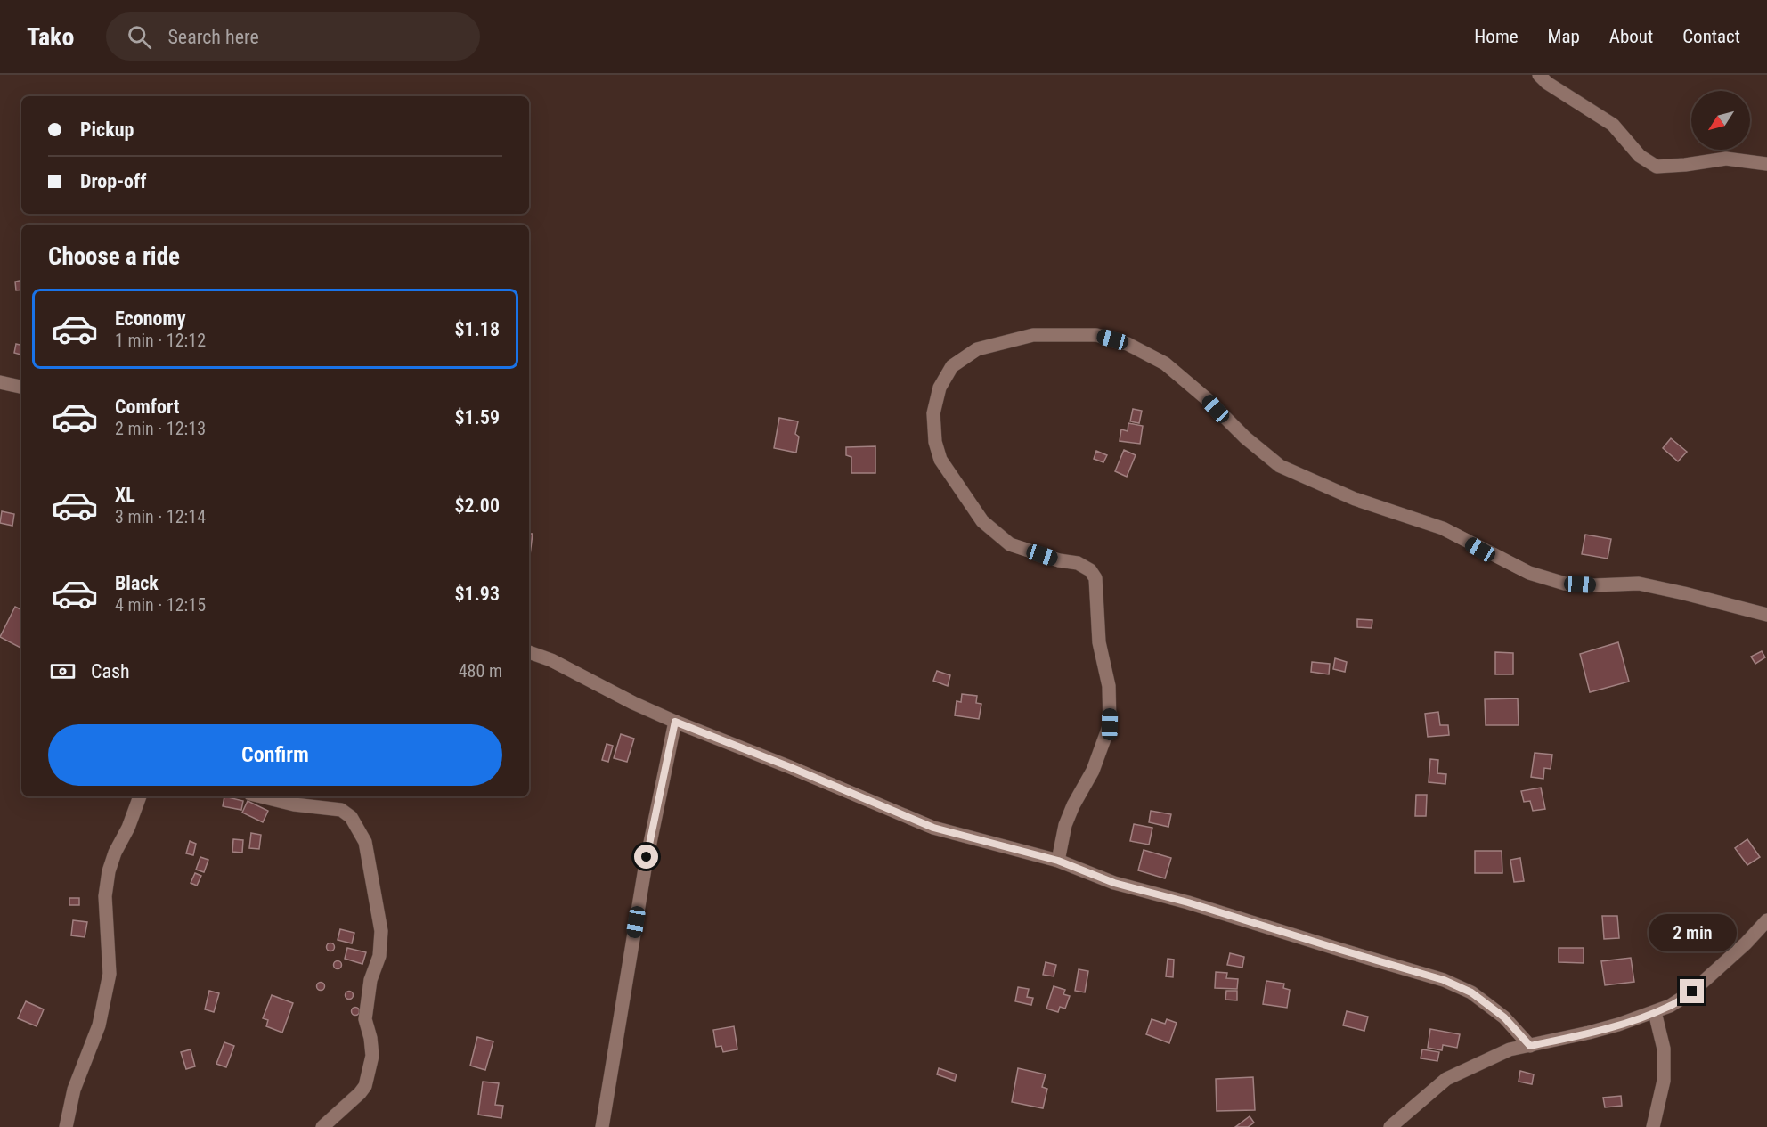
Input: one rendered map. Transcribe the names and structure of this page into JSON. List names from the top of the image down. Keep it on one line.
{"north":"bottom left","page":{"header":"Tako","search":"Search here","nav":["Home","Map","About","Contact"],"banner":["Pickup","Drop-off"],"heading":"Choose a ride","list":[{"name":"Economy","note":"1 min · 12:12","value":"$1.18"},{"name":"Comfort","note":"2 min · 12:13","value":"$1.59"},{"name":"XL","note":"3 min · 12:14","value":"$2.00"},{"name":"Black","note":"4 min · 12:15","value":"$1.93"}],"pay":["Cash","480 m"],"buttons":"Confirm","bubble":"2 min"}}
